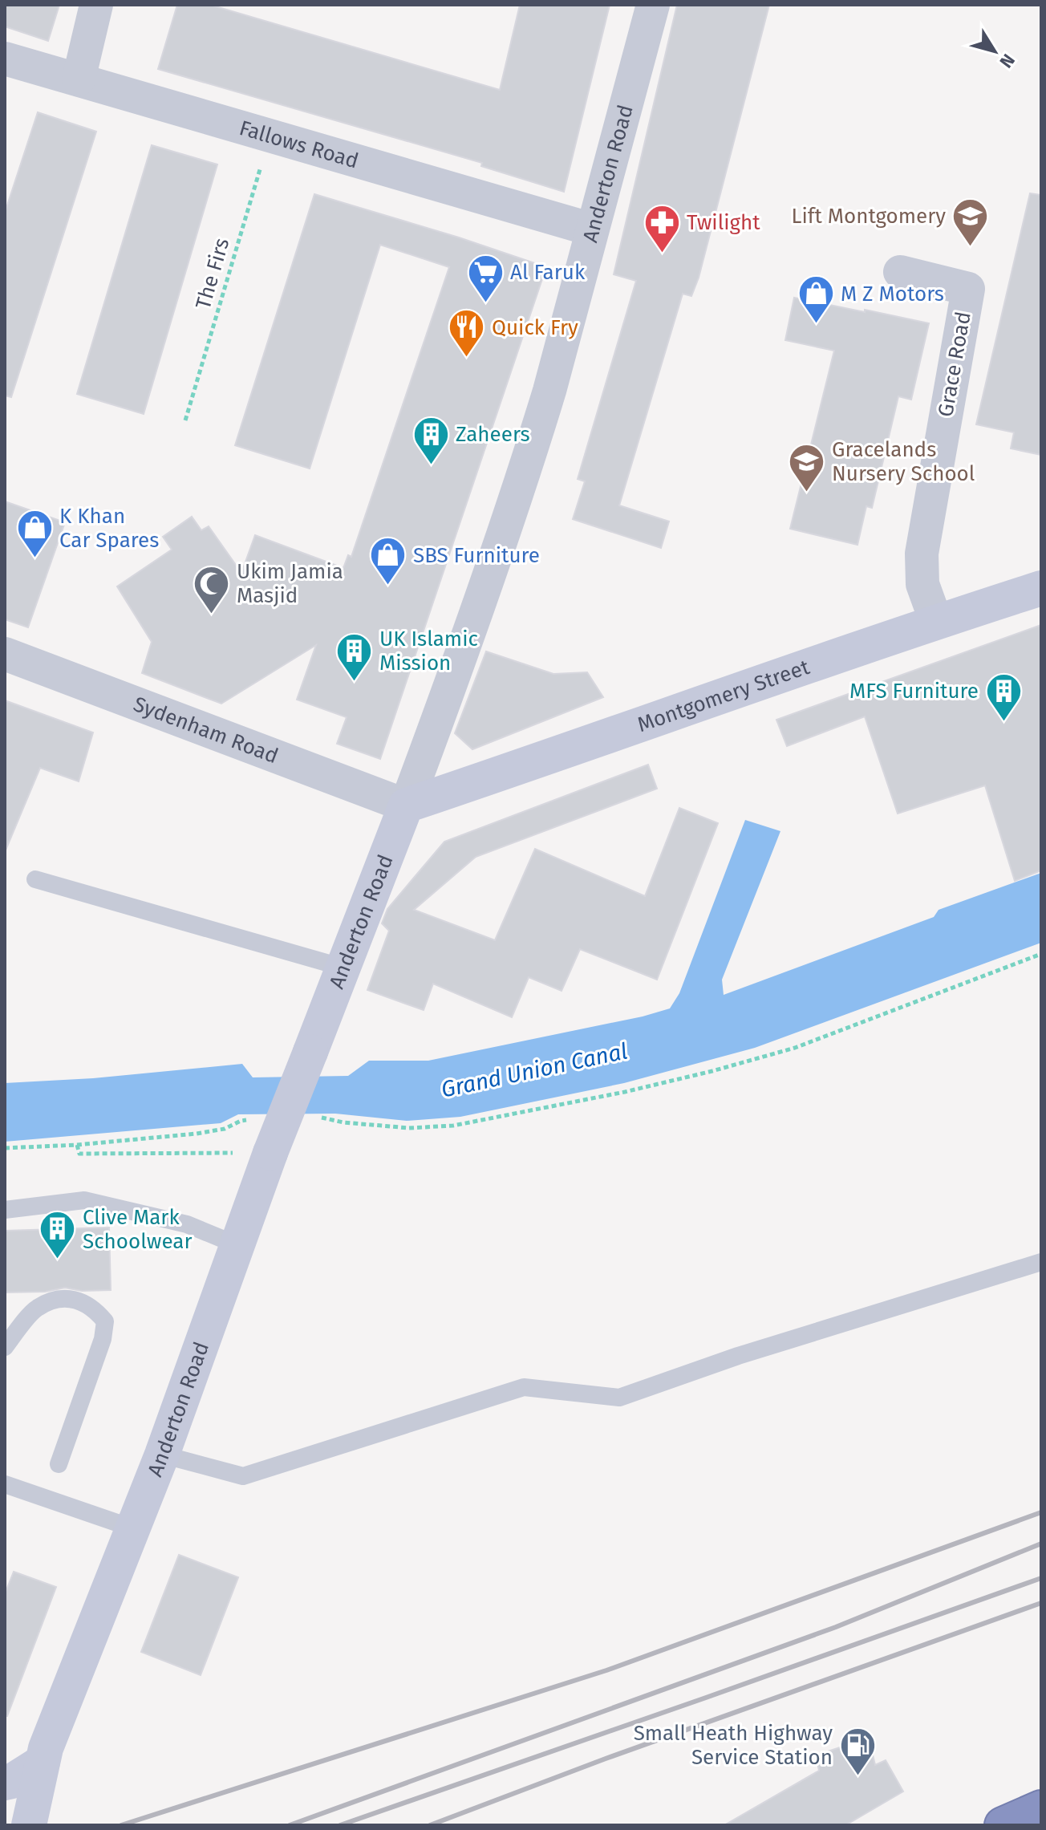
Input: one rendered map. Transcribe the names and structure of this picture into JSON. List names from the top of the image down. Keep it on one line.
{"streets":{"street":["Fallows Road","Anderton Road","Grace Road","Montgomery Street","Sydenham Road"],"path":["The Firs"]},"crossings":[["Fallows Road","Anderton Road"],["Fallows Road","The Firs"],["Anderton Road","Montgomery Street"],["Anderton Road","Sydenham Road"],["Grace Road","Montgomery Street"],["Montgomery Street","Sydenham Road"]],"water":["Grand Union Canal"],"places":{"school or university":["Lift Montgomery","Gracelands Nursery School"],"pharmacy":["Twilight"],"supermarket":["Al Faruk"],"shop":["M Z Motors","K Khan Car Spares","SBS Furniture"],"restaurant":["Quick Fry"],"building":["Zaheers","UK Islamic Mission","MFS Furniture","Clive Mark Schoolwear"],"mosque":["Ukim Jamia Masjid"],"fuel station":["Small Heath Highway Service Station"]},"north":"bottom right"}
